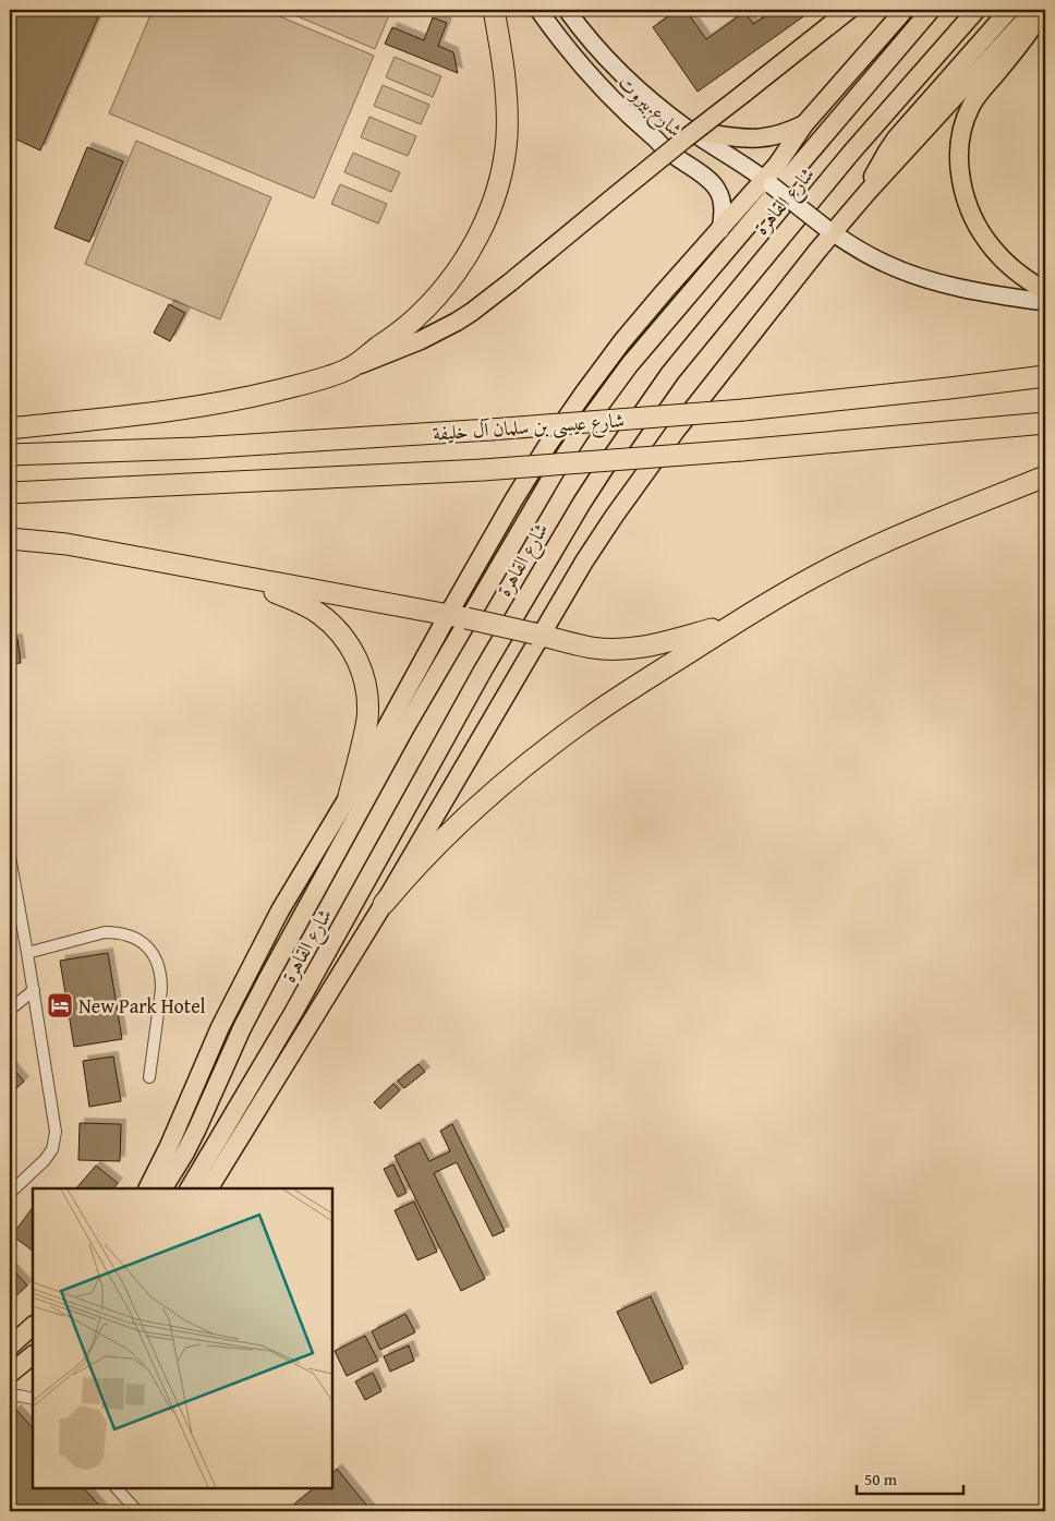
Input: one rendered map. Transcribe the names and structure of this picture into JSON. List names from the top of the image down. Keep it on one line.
{"streets":{"highway":["شارع عيسى بن سلمان آل خليفة"],"main road":["شارع بيروت","شارع القاهرة"]},"crossings":[["شارع بيروت","شارع القاهرة"]],"places":{"hotel":["New Park Hotel"]},"scale_bar":"50 m"}
